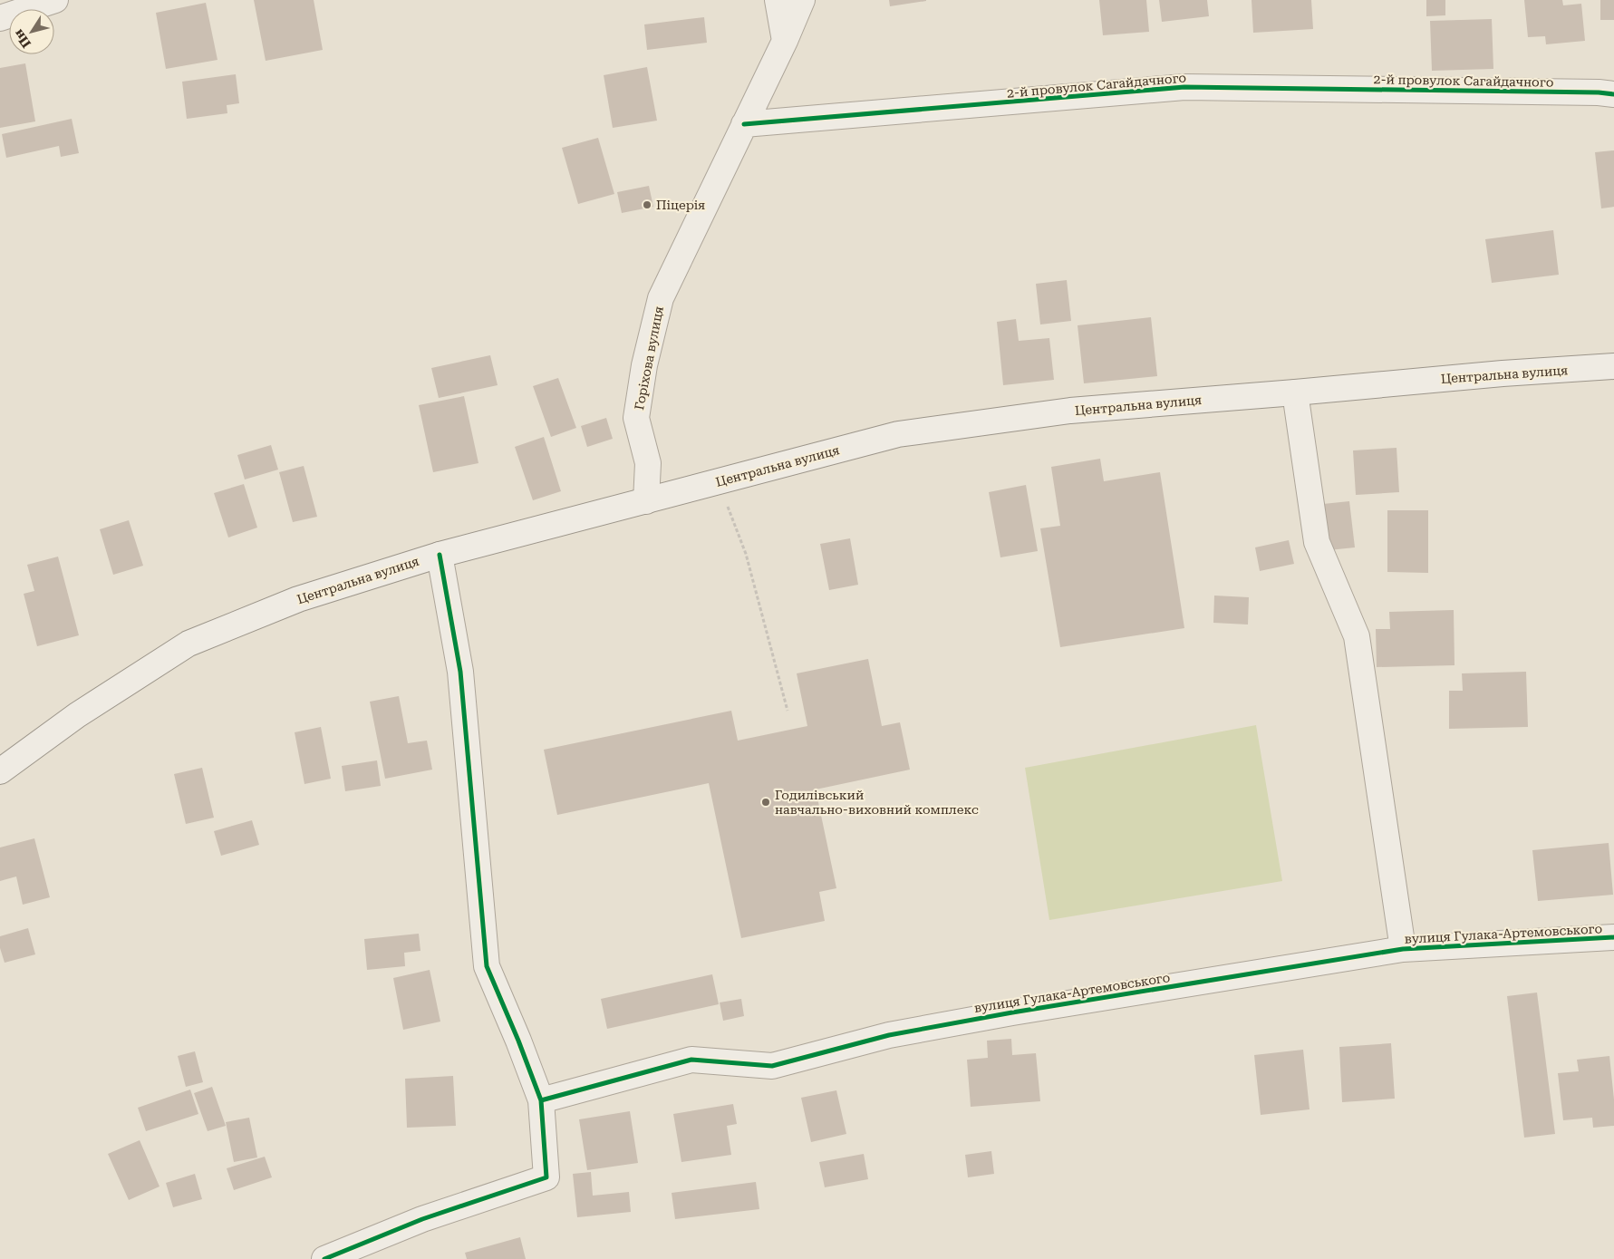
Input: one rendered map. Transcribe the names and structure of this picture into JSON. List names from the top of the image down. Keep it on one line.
{"streets":{"street":["2-й провулок Сагайдачного","Горіхова вулиця","Центральна вулиця","вулиця Гулака-Артемовського"]},"crossings":[["2-й провулок Сагайдачного","Горіхова вулиця"],["Горіхова вулиця","Центральна вулиця"]],"places":["Піцерія","Годилівський навчально-виховний комплекс"],"north":"bottom left"}
